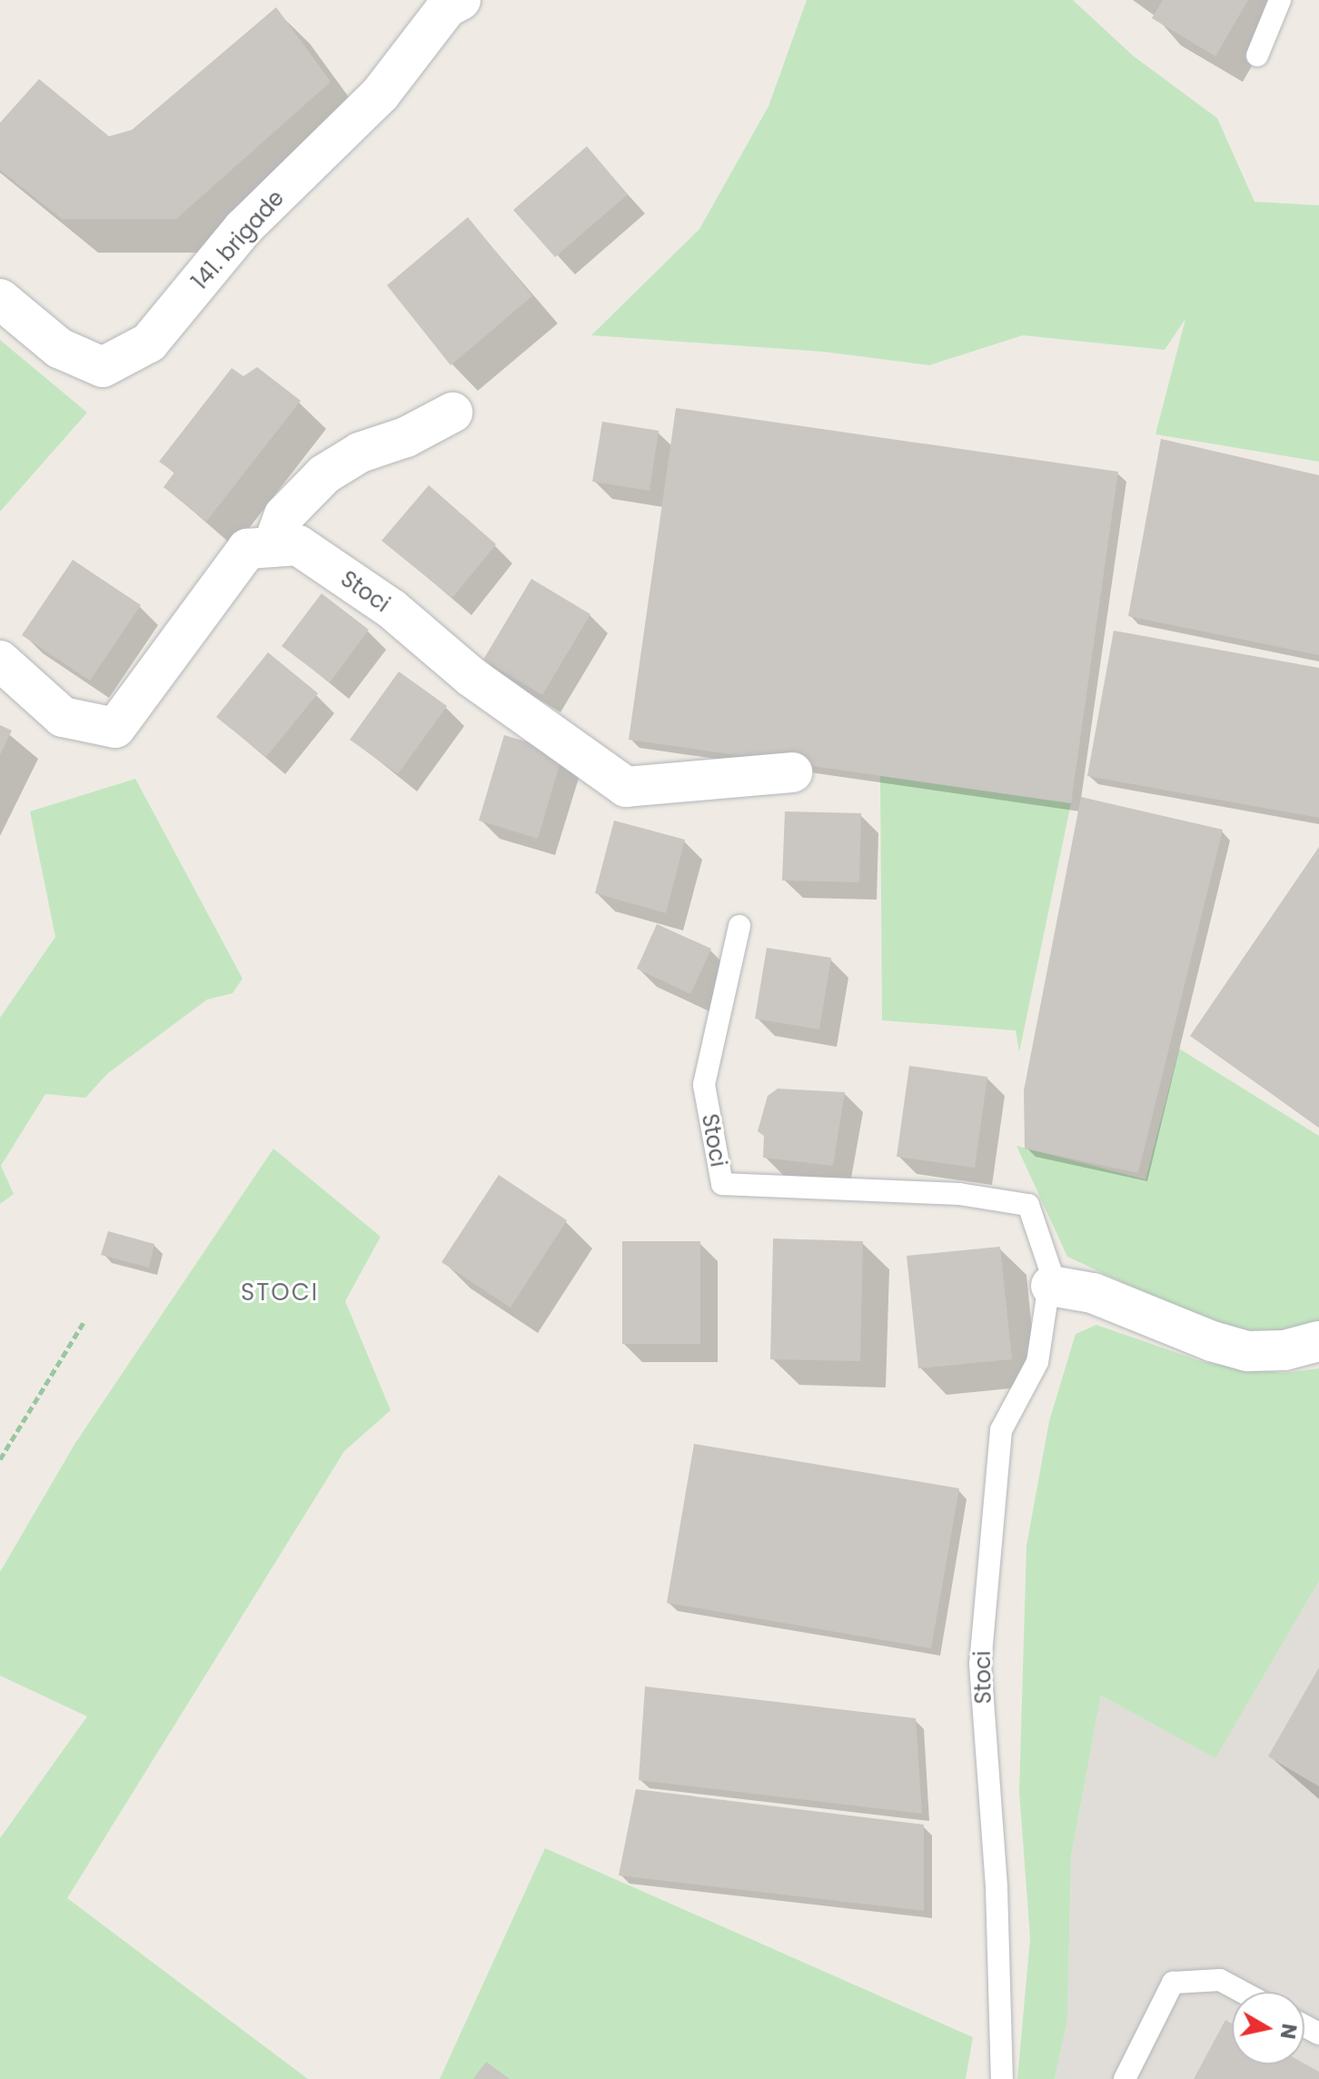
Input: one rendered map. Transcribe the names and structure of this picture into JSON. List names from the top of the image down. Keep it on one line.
{"streets":{"street":["141. brigade","Stoci"]},"districts":["STOCI"],"north":"right"}
